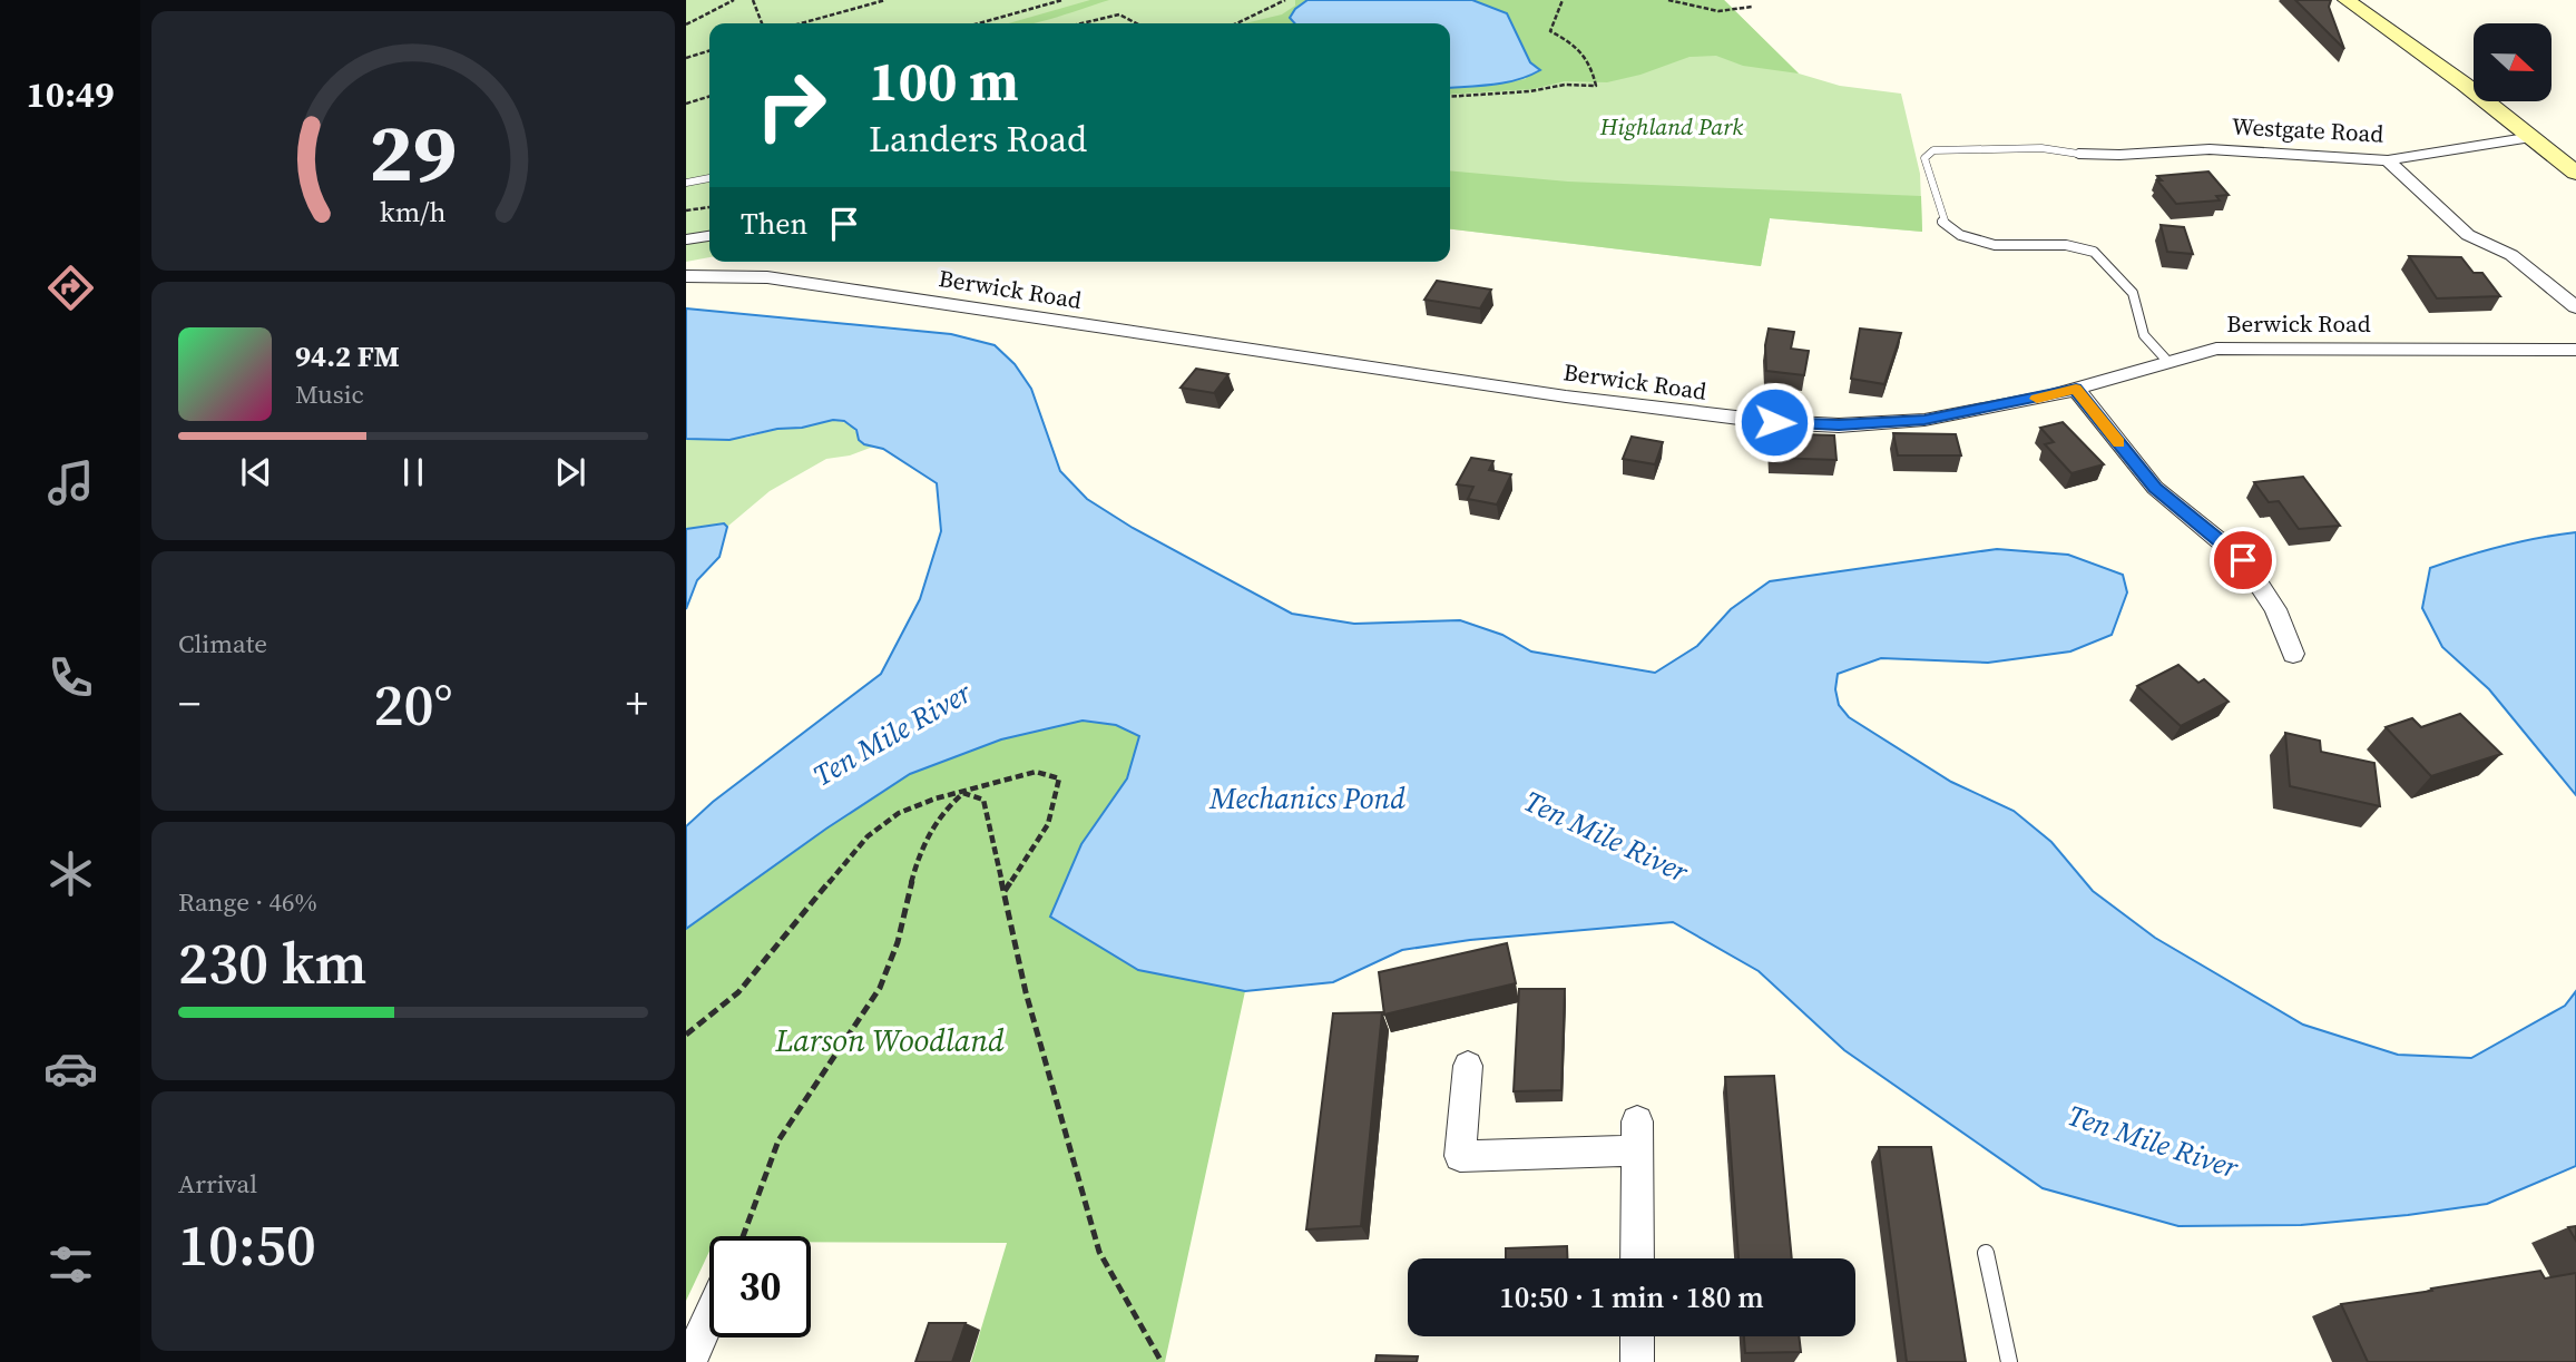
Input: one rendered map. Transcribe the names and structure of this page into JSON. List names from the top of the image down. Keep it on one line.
{"streets":{"street":["Westgate Road","Berwick Road"]},"water":["Ten Mile River","Mechanics Pond"],"parks":["Highland Park","Larson Woodland"],"north":"right","page":{"tabs":"10:49","turn":["100 m","Landers Road"],"then":"Then","song":["94.2 FM","Music"],"tile":["Climate",["Range · 46%","230 km"],["Arrival","10:50"]],"heat":["−","20°","+"],"limit":"30","trip":"10:50 · 1 min · 180 m","gauge":["29","km/h"]}}
